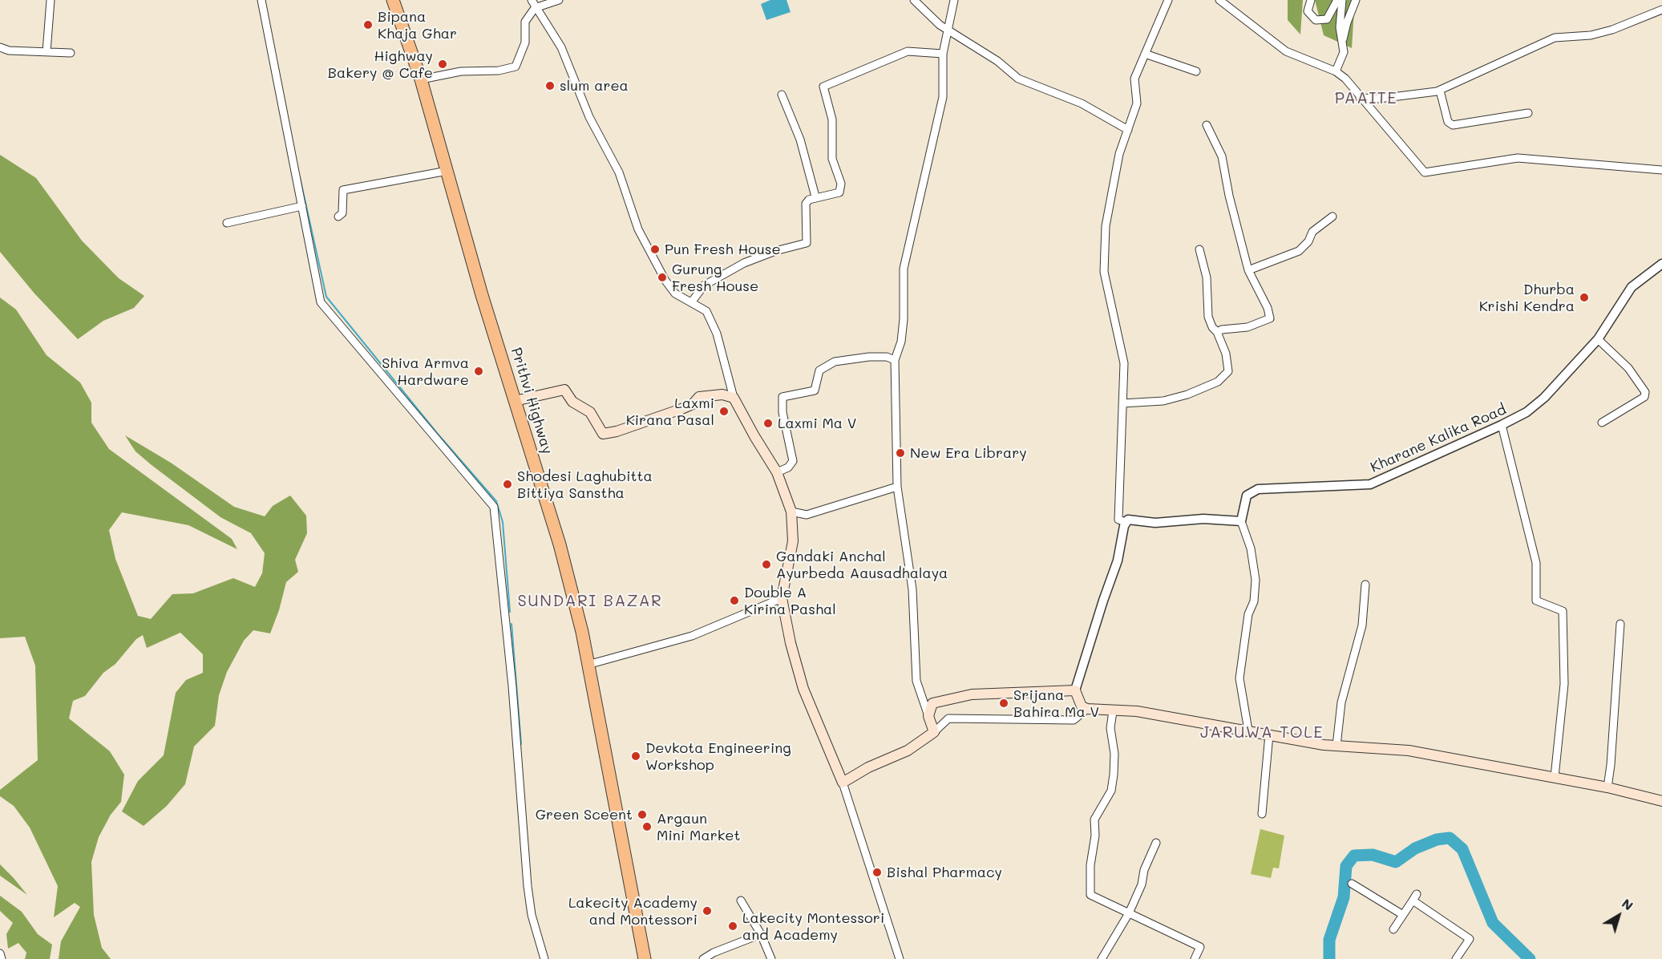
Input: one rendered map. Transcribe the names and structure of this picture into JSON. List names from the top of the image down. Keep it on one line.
{"streets":{"highway":["Prithvi Highway"],"street":["Kharane Kalika Road"]},"districts":["PAAITE","SUNDARI BAZAR","JARUWA TOLE"],"places":["Bipana Khaja Ghar","Highway Bakery @ Cafe","slum area","Pun Fresh House","Gurung Fresh House","Dhurba Krishi Kendra","Shiva Armva Hardware","Laxmi Kirana Pasal","Laxmi Ma V","New Era Library","Shodesi Laghubitta Bittiya Sanstha","Gandaki Anchal Ayurbeda Aausadhalaya","Double A Kirina Pashal","Srijana Bahira Ma V","Devkota Engineering Workshop","Green Sceent","Argaun Mini Market","Bishal Pharmacy","Lakecity Academy and Montessori","Lakecity Montessori and Academy"],"north":"top right"}
